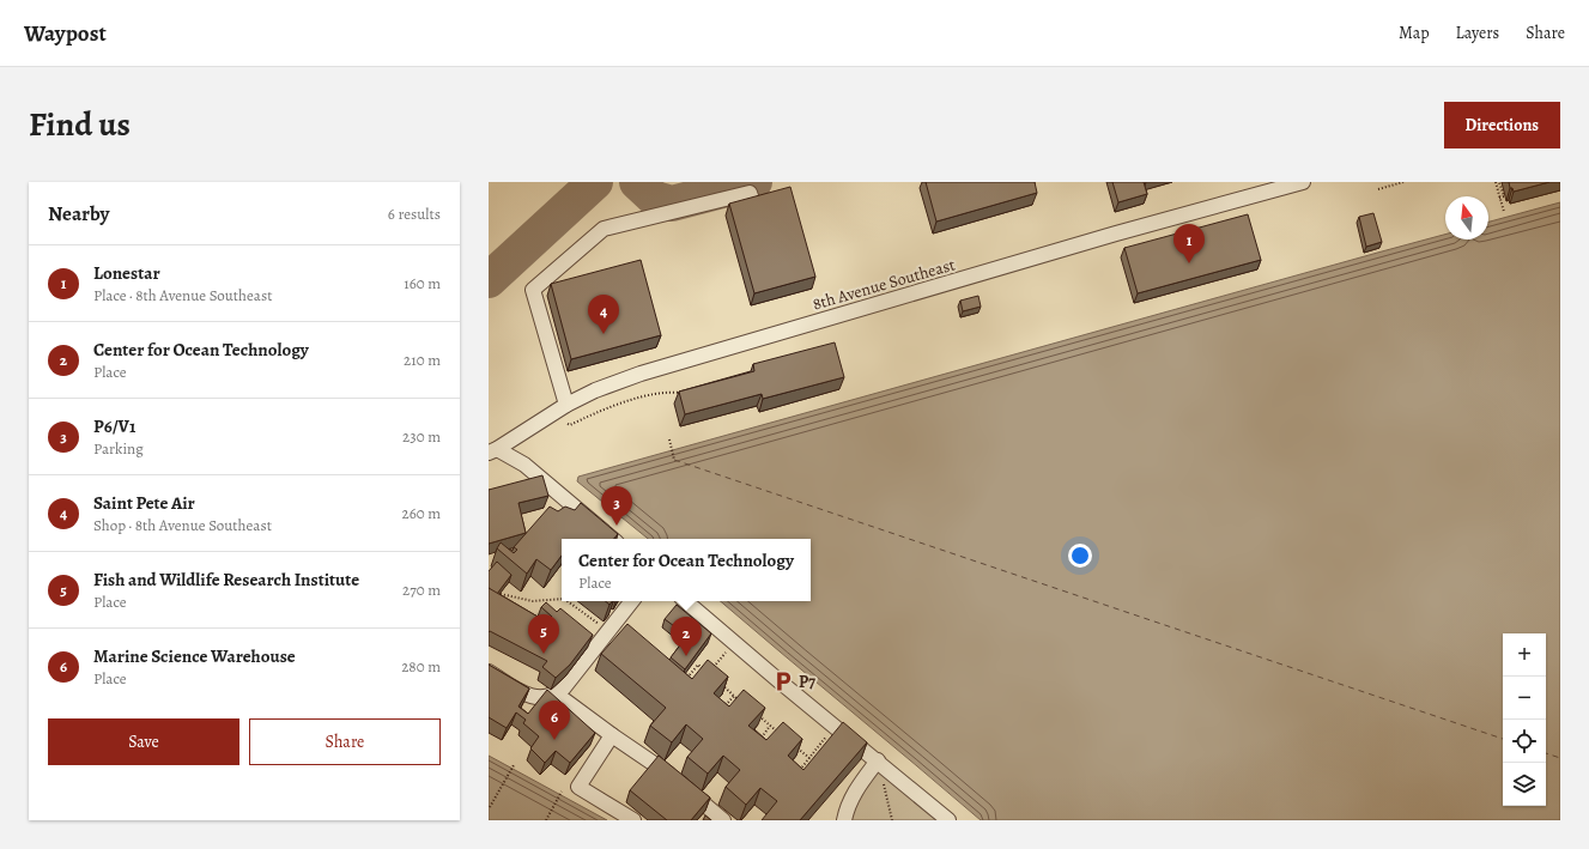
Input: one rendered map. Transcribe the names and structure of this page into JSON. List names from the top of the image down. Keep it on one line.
{"streets":{"street":["8th Avenue Southeast"]},"places":{"parking":["P7"]},"north":"top","page":{"header":"Waypost","nav":["Map","Layers","Share"],"title":"Find us","buttons":["Directions",["Save","Share"]],"heading":["Nearby","6 results"],"pins":["1","4","3","5","2","6"],"list":[{"mark":"1","name":"Lonestar","note":"Place · 8th Avenue Southeast","value":"160 m"},{"mark":"2","name":"Center for Ocean Technology","note":"Place","value":"210 m"},{"mark":"3","name":"P6/V1","note":"Parking","value":"230 m"},{"mark":"4","name":"Saint Pete Air","note":"Shop · 8th Avenue Southeast","value":"260 m"},{"mark":"5","name":"Fish and Wildlife Research Institute","note":"Place","value":"270 m"},{"mark":"6","name":"Marine Science Warehouse","note":"Place","value":"280 m"}],"popup":["Center for Ocean Technology","Place"],"map_buttons":["+","−"]}}
